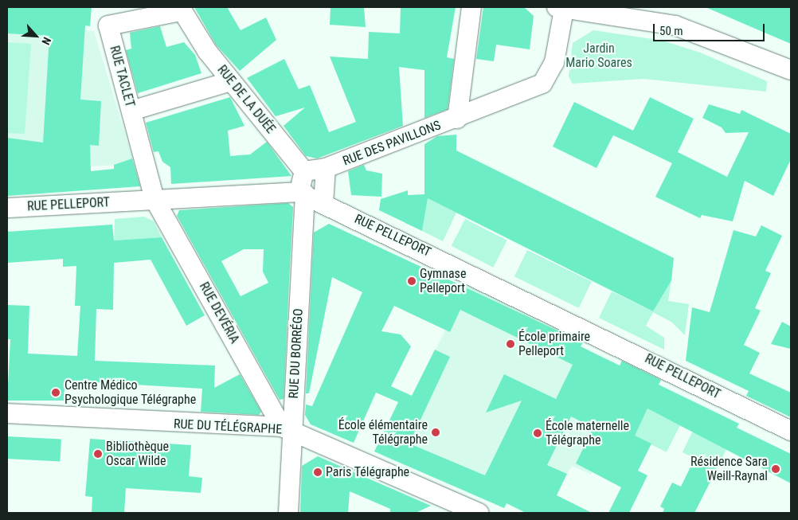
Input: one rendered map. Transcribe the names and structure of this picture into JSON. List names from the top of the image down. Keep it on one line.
{"streets":{"street":["RUE TACLET","RUE DE LA DUÉE","RUE DES PAVILLONS","RUE PELLEPORT","RUE DEVÉRIA","RUE DU BORRÉGO","RUE DU TÉLÉGRAPHE"]},"crossings":[["RUE TACLET","RUE DE LA DUÉE"],["RUE TACLET","RUE PELLEPORT"],["RUE TACLET","RUE DEVÉRIA"],["RUE DE LA DUÉE","RUE DES PAVILLONS"],["RUE DES PAVILLONS","RUE PELLEPORT"],["RUE PELLEPORT","RUE DEVÉRIA"],["RUE PELLEPORT","RUE DU BORRÉGO"],["RUE DEVÉRIA","RUE DU BORRÉGO"],["RUE DEVÉRIA","RUE DU TÉLÉGRAPHE"],["RUE DU BORRÉGO","RUE DU TÉLÉGRAPHE"]],"parks":["Jardin Mario Soares"],"places":["Gymnase Pelleport","École primaire Pelleport","Centre Médico Psychologique Télégraphe","École élémentaire Télégraphe","École maternelle Télégraphe","Bibliothèque Oscar Wilde","Résidence Sara Weill-Raynal","Paris Télégraphe"],"scale_bar":"50 m","north":"bottom right"}
